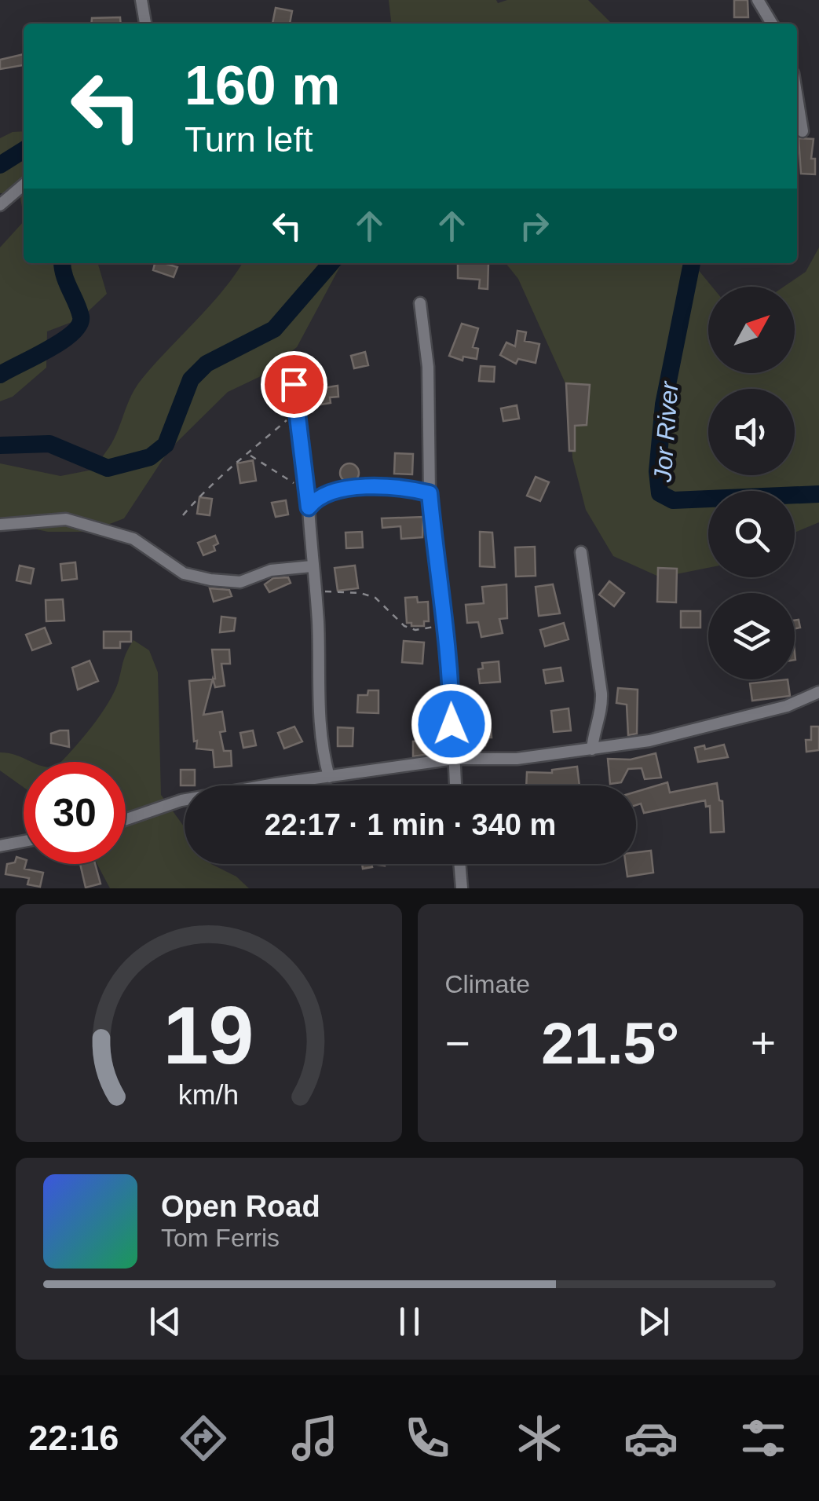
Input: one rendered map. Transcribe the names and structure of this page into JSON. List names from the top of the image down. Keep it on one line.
{"water":["Jor River"],"north":"top right","page":{"turn":["160 m","Turn left"],"limit":"30","trip":"22:17 · 1 min · 340 m","tile":"Climate","heat":["−","21.5°","+"],"song":["Open Road","Tom Ferris"],"tabs":"22:16","gauge":["19","km/h"]}}
